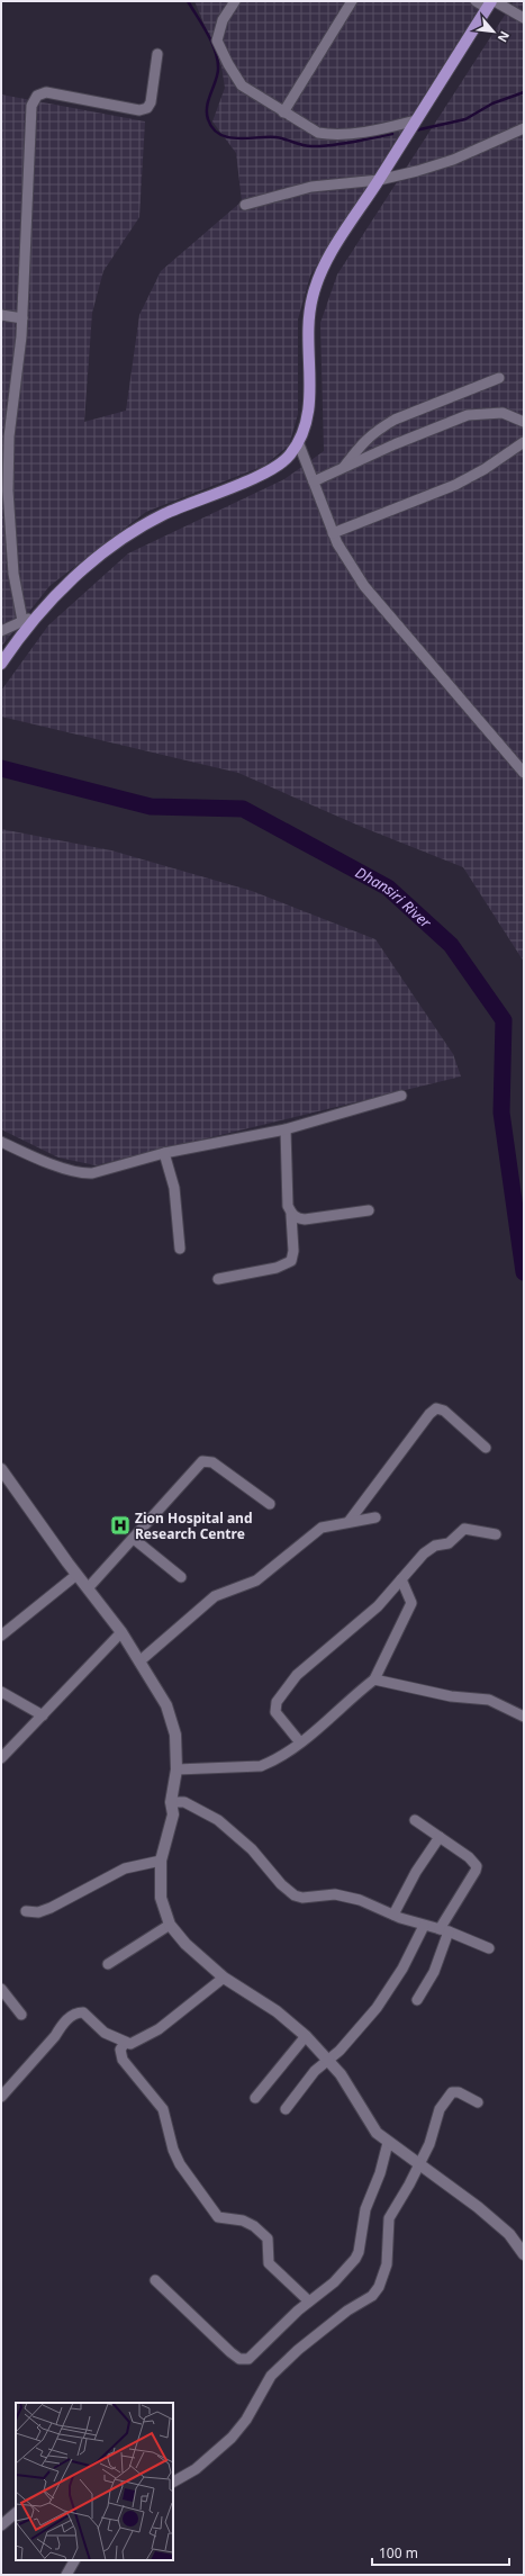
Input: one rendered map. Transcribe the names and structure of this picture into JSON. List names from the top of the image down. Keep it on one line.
{"water":["Dhansiri River"],"places":{"hospital":["Zion Hospital and Research Centre"]},"scale_bar":"100 m","north":"bottom right"}
